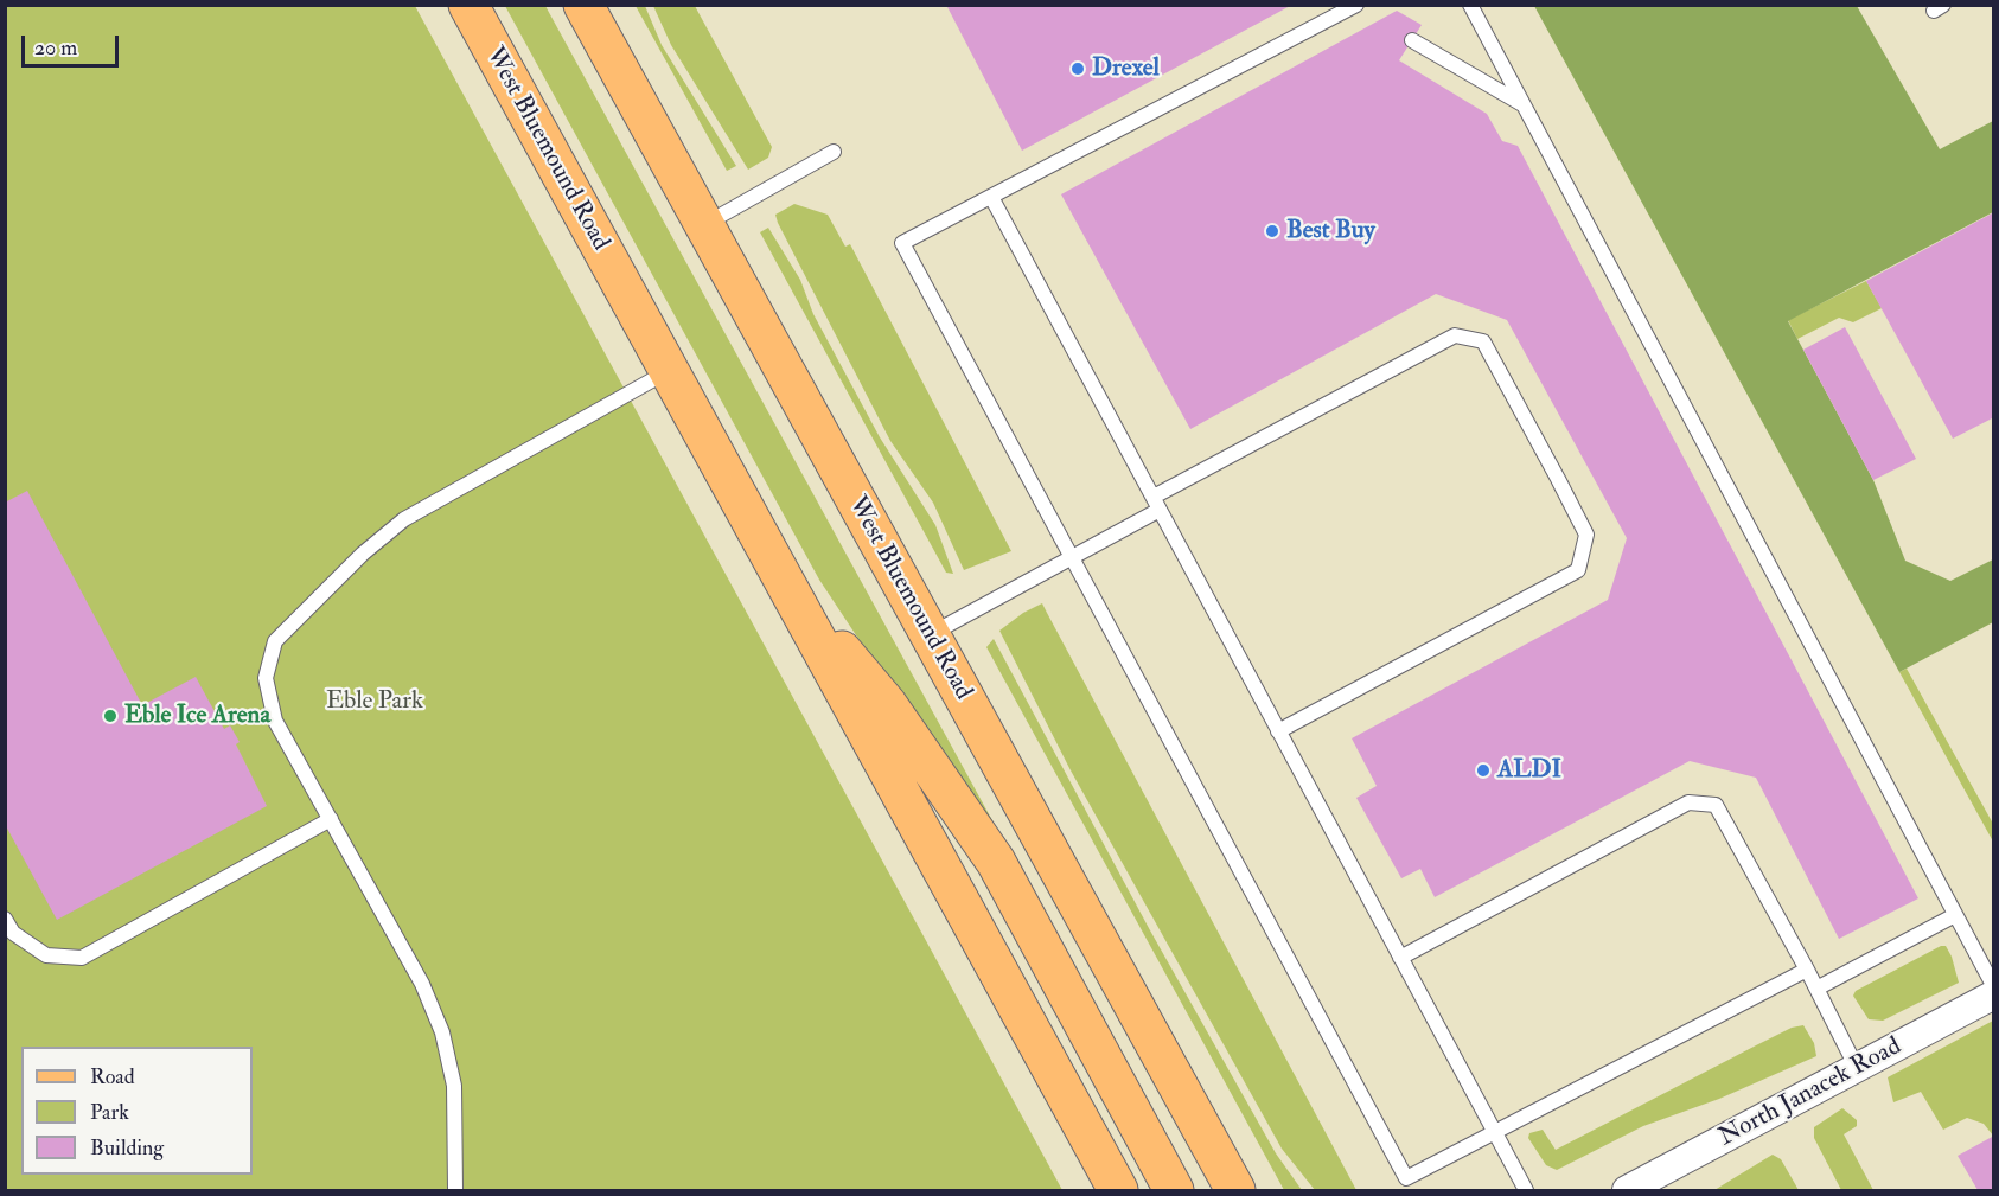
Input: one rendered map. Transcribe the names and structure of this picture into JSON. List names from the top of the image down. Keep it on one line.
{"streets":{"main road":["West Bluemound Road"],"street":["North Janacek Road"]},"parks":["Eble Park"],"places":["Drexel","Best Buy","Eble Ice Arena","ALDI"],"legend":["Road","Park","Building"],"scale_bar":"20 m"}
